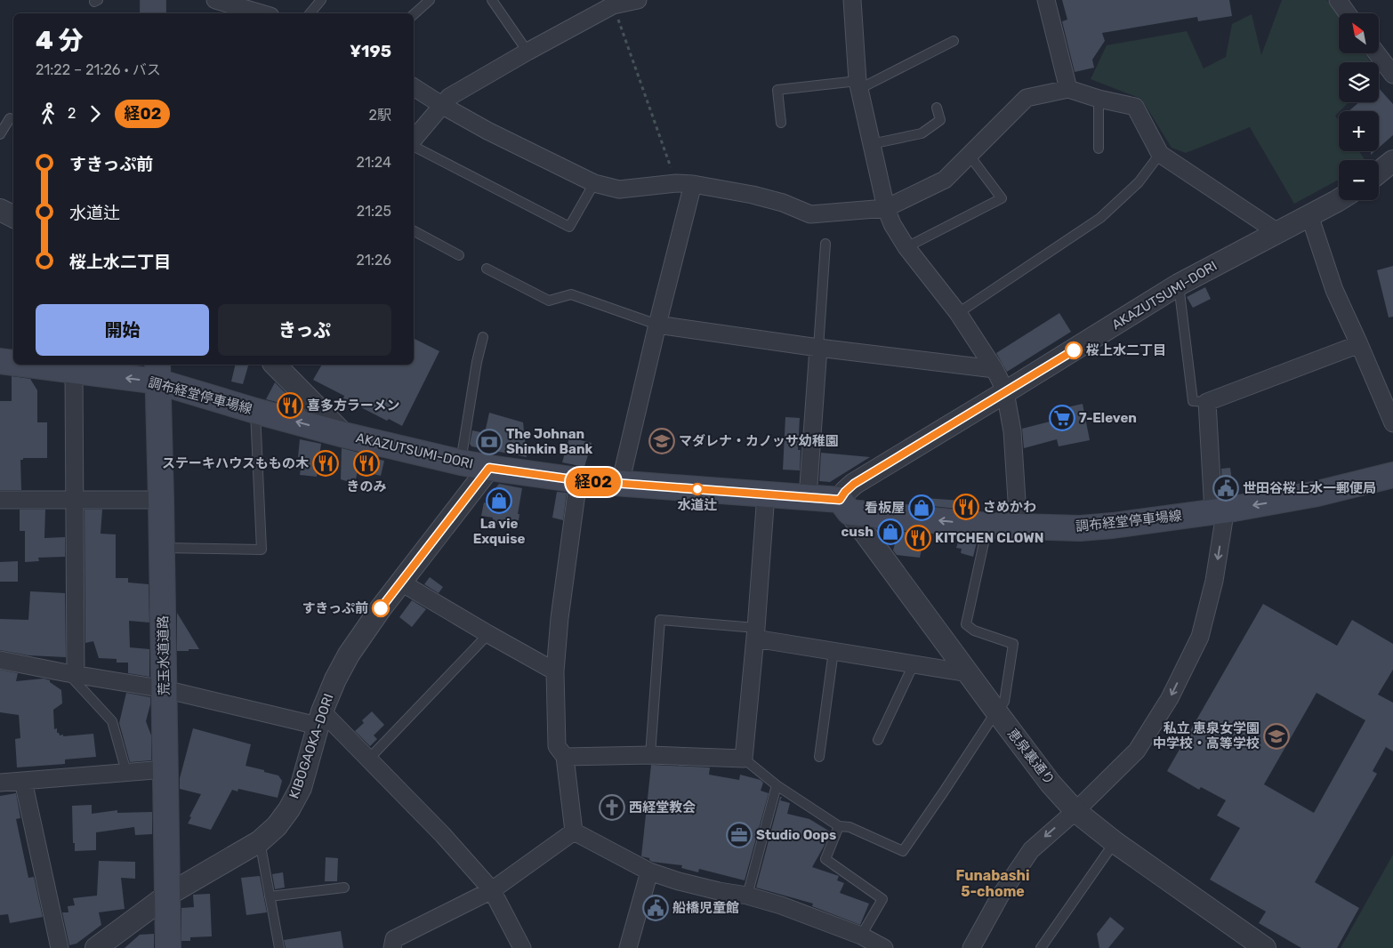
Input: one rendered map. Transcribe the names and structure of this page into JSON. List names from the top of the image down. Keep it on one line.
{"streets":{"main road":["AKAZUTSUMI-DORI","調布経堂停車場線","荒玉水道道路"],"street":["KIBOGAOKA-DORI","恵泉裏通り"]},"crossings":[["AKAZUTSUMI-DORI","調布経堂停車場線"],["AKAZUTSUMI-DORI","KIBOGAOKA-DORI"],["AKAZUTSUMI-DORI","恵泉裏通り"],["調布経堂停車場線","荒玉水道道路"],["調布経堂停車場線","恵泉裏通り"],["荒玉水道道路","KIBOGAOKA-DORI"]],"one_way":["調布経堂停車場線"],"districts":["Funabashi 5-chome"],"places":{"other":["桜上水二丁目","水道辻","すきっぷ前"],"restaurant":["喜多方ラーメン","ステーキハウスももの木","きのみ","さめかわ","KITCHEN CLOWN"],"supermarket":["7-Eleven"],"school or university":["マダレナ・カノッサ幼稚園","私立 恵泉女学園 中学校・高等学校"],"bank":["The Johnan Shinkin Bank"],"public building":["世田谷桜上水一郵便局","船橋児童館"],"shop":["La vie Exquise","看板屋","cush"],"church":["西経堂教会"],"office":["Studio Oops"]},"lines":["bus line 経02"],"north":"top left","page":{"on_map":"経02","map_buttons":["+","−"],"heading":["4 分","21:22 – 21:26 · バス","¥195"],"legs":["2","経02","2駅"],"list":[{"name":"すきっぷ前","value":"21:24"},{"name":"水道辻","value":"21:25"},{"name":"桜上水二丁目","value":"21:26"}],"buttons":["開始","きっぷ"]}}
